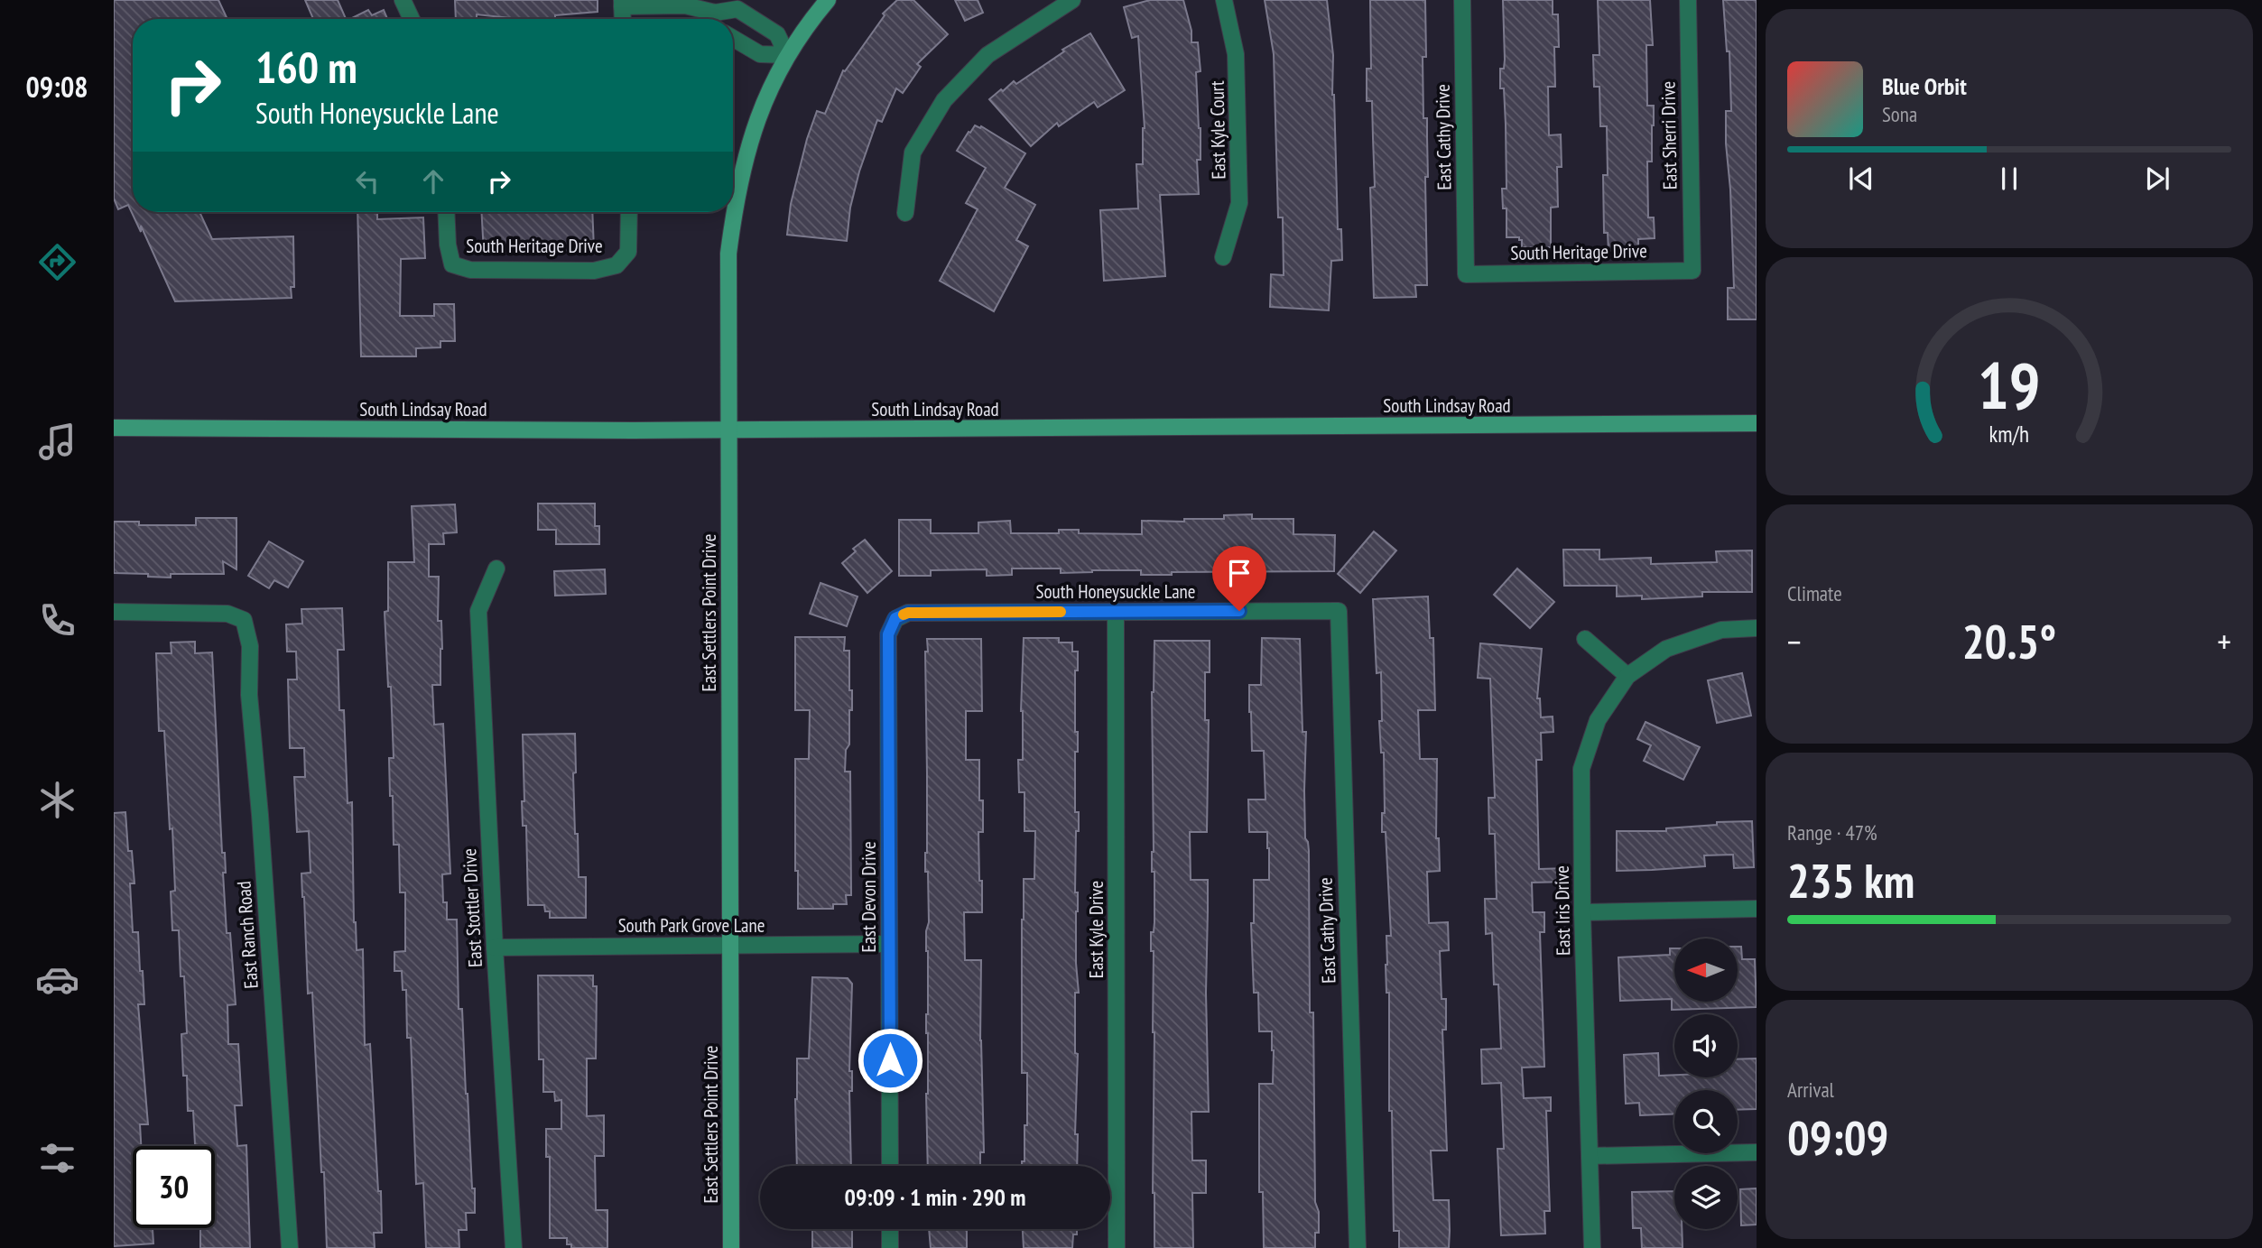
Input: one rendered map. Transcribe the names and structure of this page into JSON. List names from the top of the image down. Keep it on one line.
{"streets":{"main road":["South Lindsay Road","East Settlers Point Drive"],"street":["East Kyle Court","East Sherri Drive","East Cathy Drive","South Heritage Drive","South Honeysuckle Lane","East Devon Drive","East Stottler Drive","East Iris Drive","South Park Grove Lane","East Kyle Drive","East Ranch Road"]},"crossings":[["East Sherri Drive","South Heritage Drive"],["East Cathy Drive","South Heritage Drive"],["East Cathy Drive","South Honeysuckle Lane"],["South Lindsay Road","East Settlers Point Drive"],["South Honeysuckle Lane","East Devon Drive"],["South Honeysuckle Lane","East Kyle Drive"],["East Settlers Point Drive","South Park Grove Lane"],["East Devon Drive","South Park Grove Lane"],["East Stottler Drive","South Park Grove Lane"]],"north":"left","page":{"tabs":"09:08","turn":["160 m","South Honeysuckle Lane"],"song":["Blue Orbit","Sona"],"tile":["Climate",["Range · 47%","235 km"],["Arrival","09:09"]],"heat":["−","20.5°","+"],"limit":"30","trip":"09:09 · 1 min · 290 m","gauge":["19","km/h"]}}
